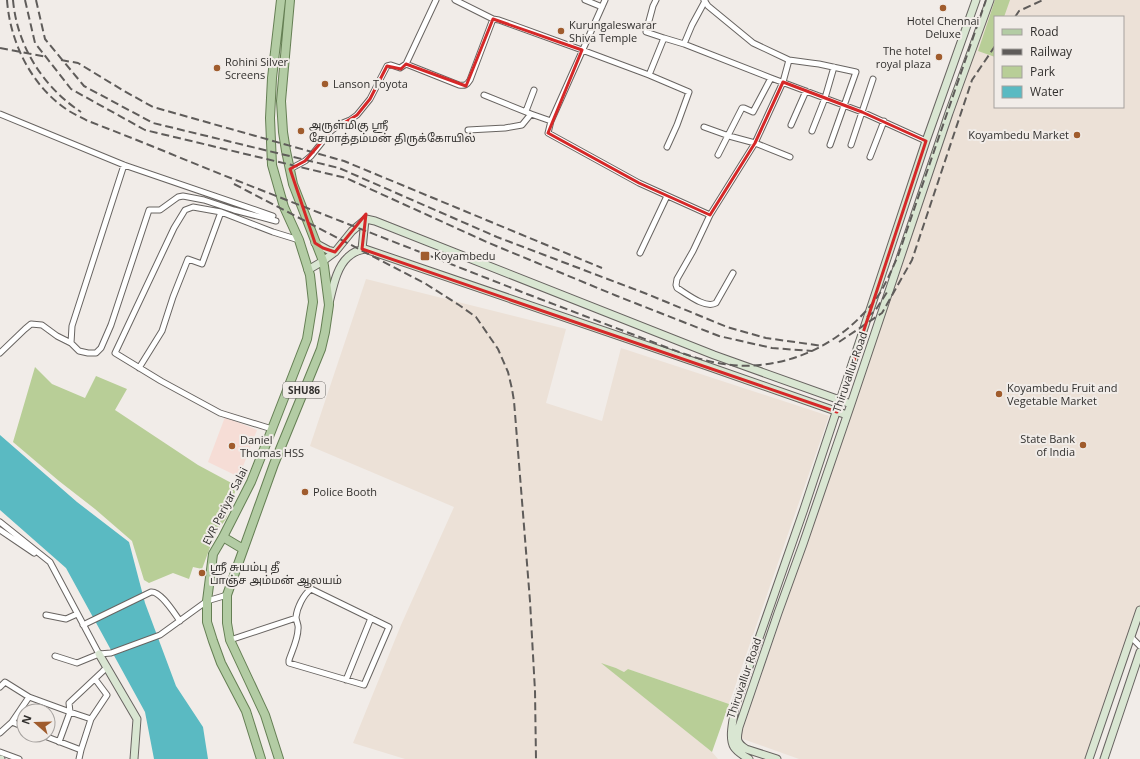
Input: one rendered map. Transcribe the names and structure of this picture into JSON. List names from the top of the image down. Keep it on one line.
{"streets":{"main road":["SHU86","EVR Periyar Salai"],"street":["Thiruvallur Road"]},"places":{"other":["Hotel Chennai Deluxe","Kurungaleswarar Shiva Temple","The hotel royal plaza","Rohini Silver Screens","Lanson Toyota","அருள்மிகு ஸ்ரீ சேமாத்தம்மன் திருக்கோயில்","Koyambedu Market","Koyambedu Fruit and Vegetable Market","State Bank of India","Daniel Thomas HSS","Police Booth","ஶ்ரீ சுயம்பு தீ பாஞ்ச அம்மன் ஆலயம்"],"transit":["Koyambedu"]},"legend":["Road","Railway","Park","Water"],"north":"left"}
